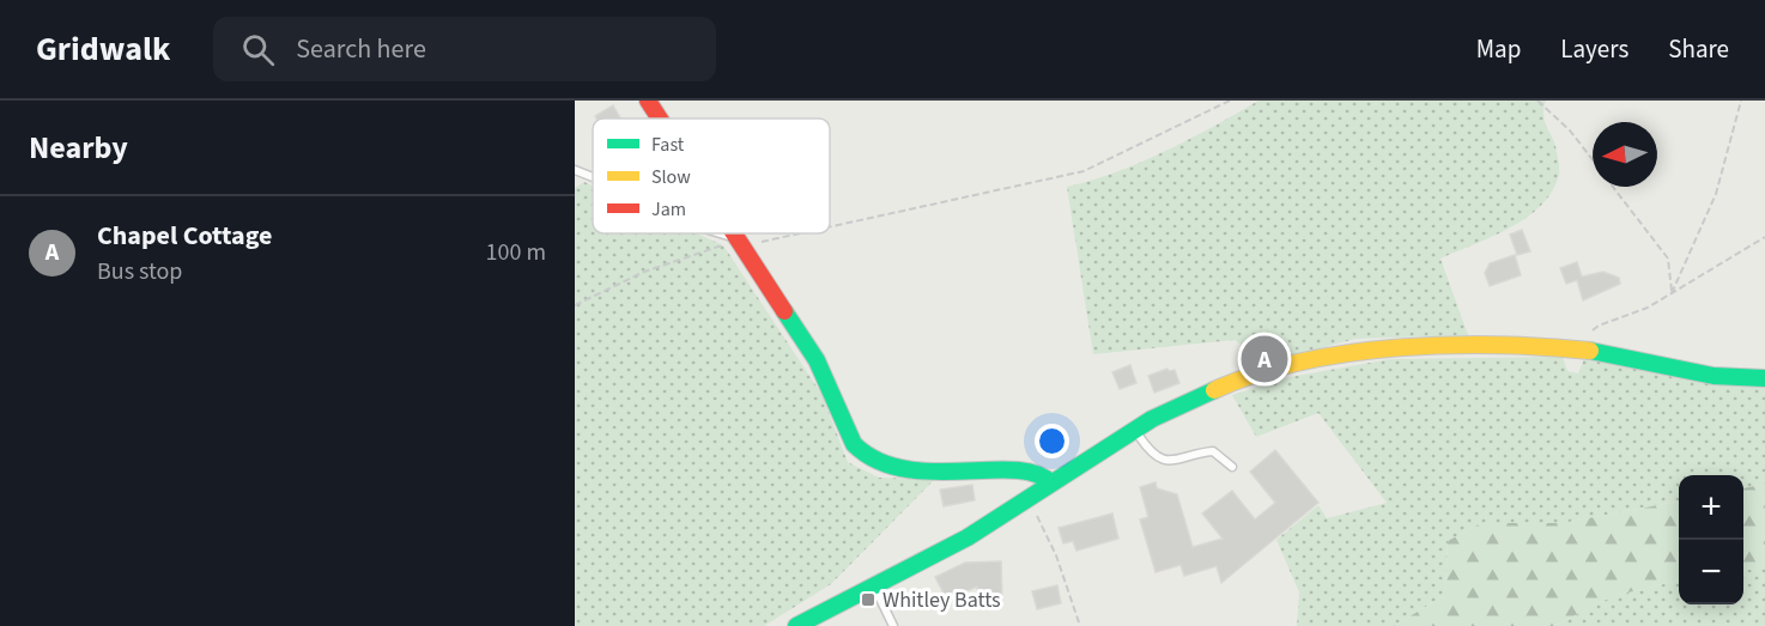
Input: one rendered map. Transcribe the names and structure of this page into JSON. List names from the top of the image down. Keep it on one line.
{"places":{"transit":["Whitley Batts"]},"legend":["Fast","Slow","Jam"],"north":"left","page":{"header":"Gridwalk","search":"Search here","nav":["Map","Layers","Share"],"heading":"Nearby","list":[{"mark":"A","name":"Chapel Cottage","note":"Bus stop","value":"100 m"}],"pins":"A","map_buttons":["+","−"]}}
